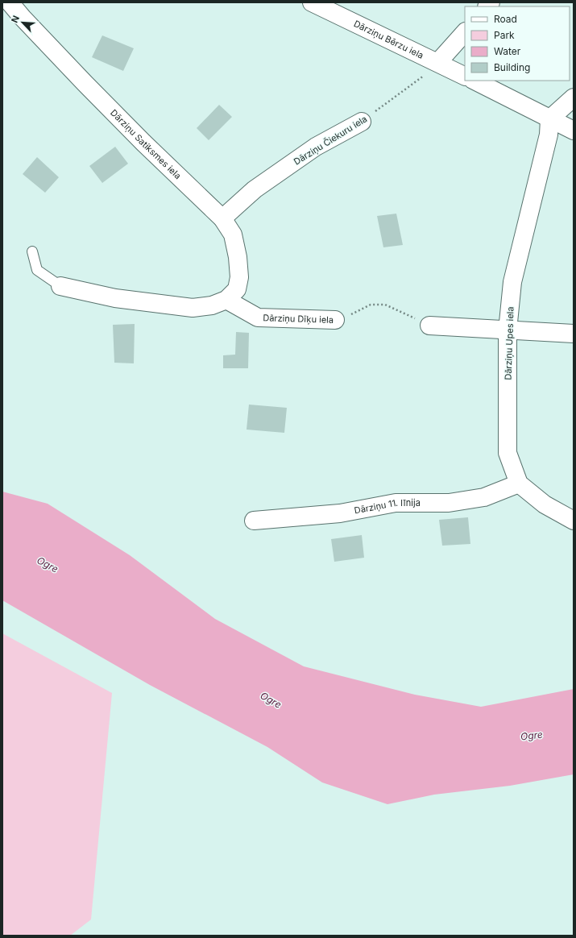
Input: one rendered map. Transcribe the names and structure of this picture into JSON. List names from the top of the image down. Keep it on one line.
{"streets":{"street":["Dārziņu Bērzu iela","Dārziņu Čiekuru iela","Dārziņu Satiksmes iela","Dārziņu Dīķu iela","Dārziņu Upes iela","Dārziņu 11. līnija"]},"crossings":[["Dārziņu Bērzu iela","Dārziņu Čiekuru iela"],["Dārziņu Čiekuru iela","Dārziņu Satiksmes iela"],["Dārziņu Satiksmes iela","Dārziņu Dīķu iela"],["Dārziņu Upes iela","Dārziņu 11. līnija"]],"water":["Ogre"],"legend":["Road","Park","Water","Building"],"north":"top left"}
